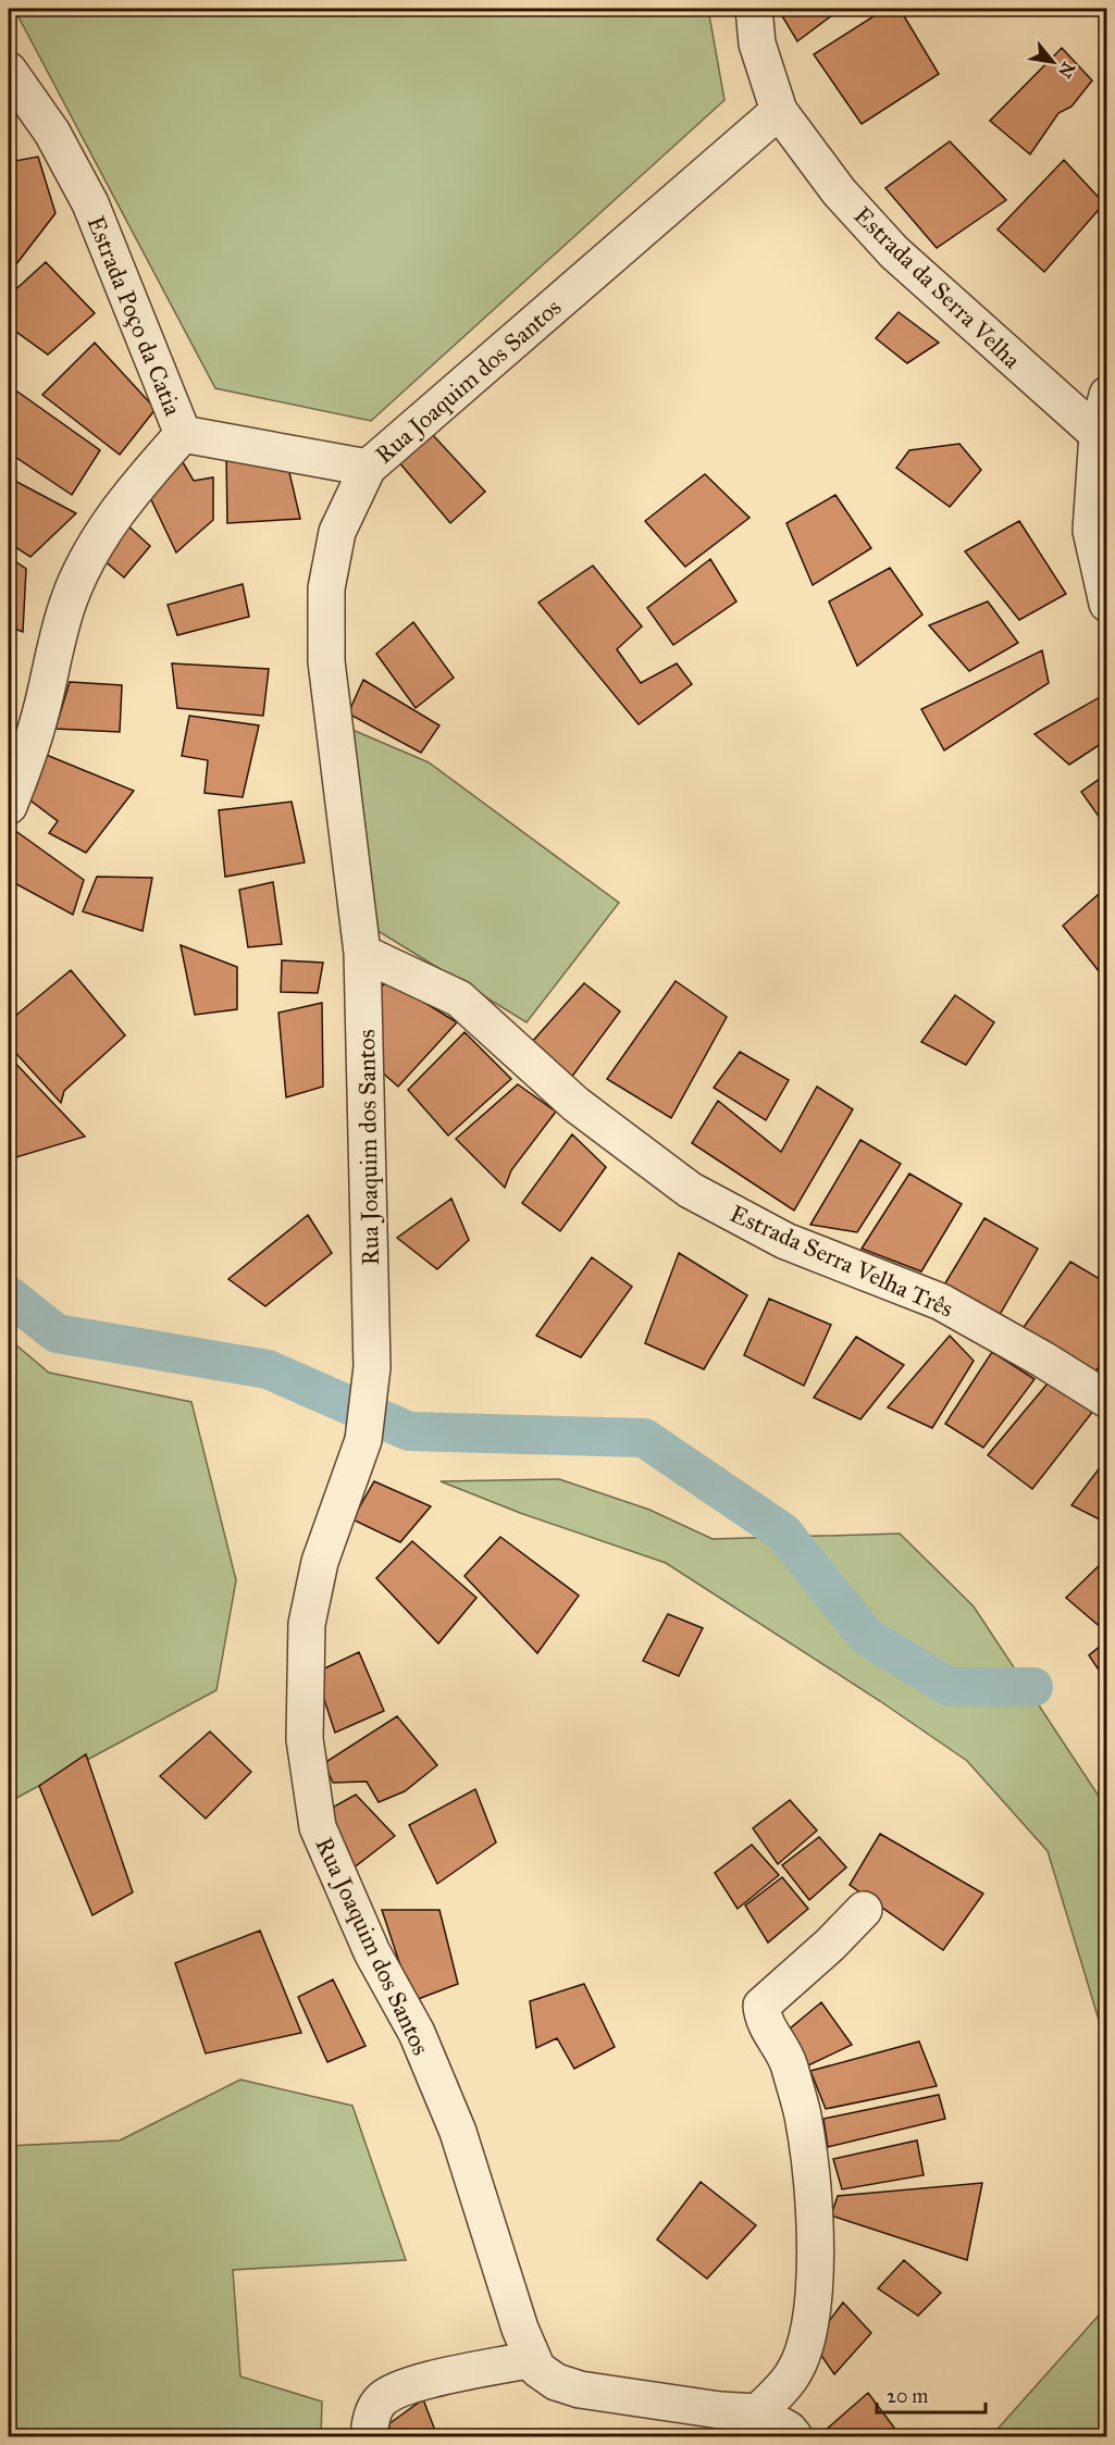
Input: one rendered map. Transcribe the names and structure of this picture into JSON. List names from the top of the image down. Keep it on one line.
{"streets":{"street":["Estrada da Serra Velha","Estrada Poço da Catia","Rua Joaquim dos Santos","Estrada Serra Velha Três"]},"crossings":[["Estrada da Serra Velha","Rua Joaquim dos Santos"],["Estrada Poço da Catia","Rua Joaquim dos Santos"],["Rua Joaquim dos Santos","Estrada Serra Velha Três"]],"scale_bar":"20 m","north":"bottom right"}
